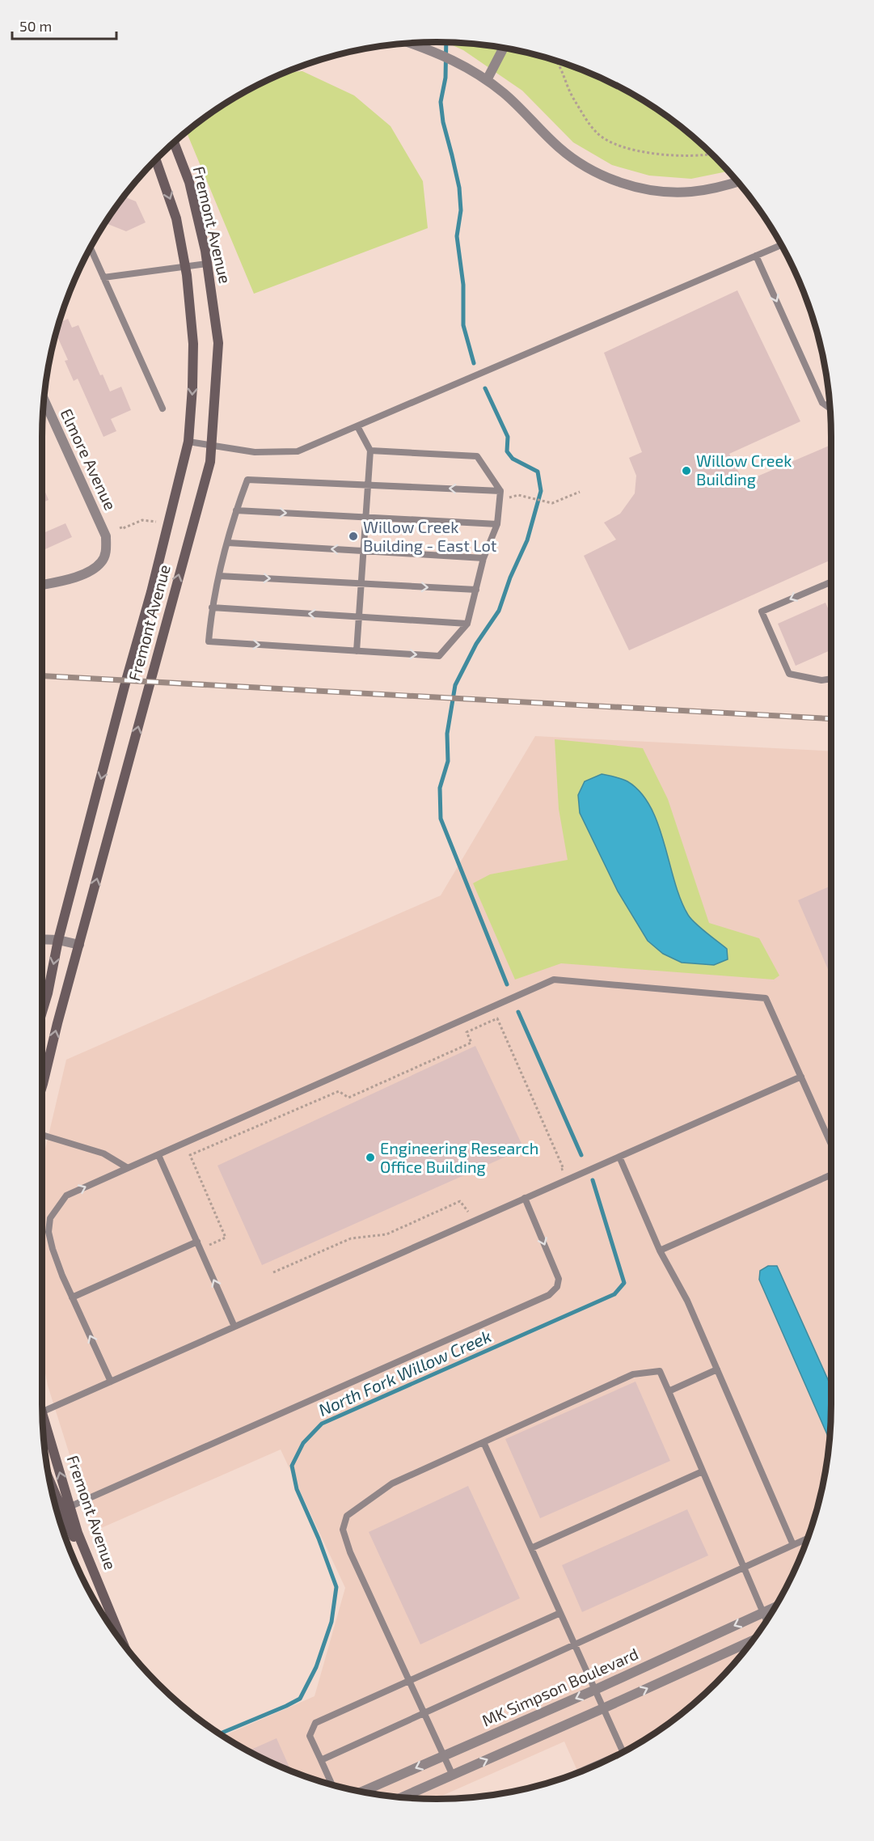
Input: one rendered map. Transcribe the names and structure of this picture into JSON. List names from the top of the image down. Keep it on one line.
{"streets":{"street":["Fremont Avenue","Elmore Avenue","MK Simpson Boulevard"]},"water":["North Fork Willow Creek"],"places":["Willow Creek Building","Willow Creek Building - East Lot","Engineering Research Office Building"],"scale_bar":"50 m"}
